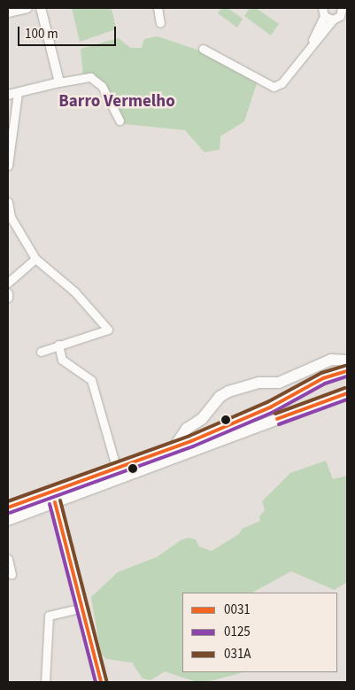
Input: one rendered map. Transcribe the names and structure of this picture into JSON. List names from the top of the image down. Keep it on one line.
{"districts":["Barro Vermelho"],"lines":["transit line 031A","transit line 0031","transit line 0125"],"legend":["0031","0125","031A"],"scale_bar":"100 m"}
